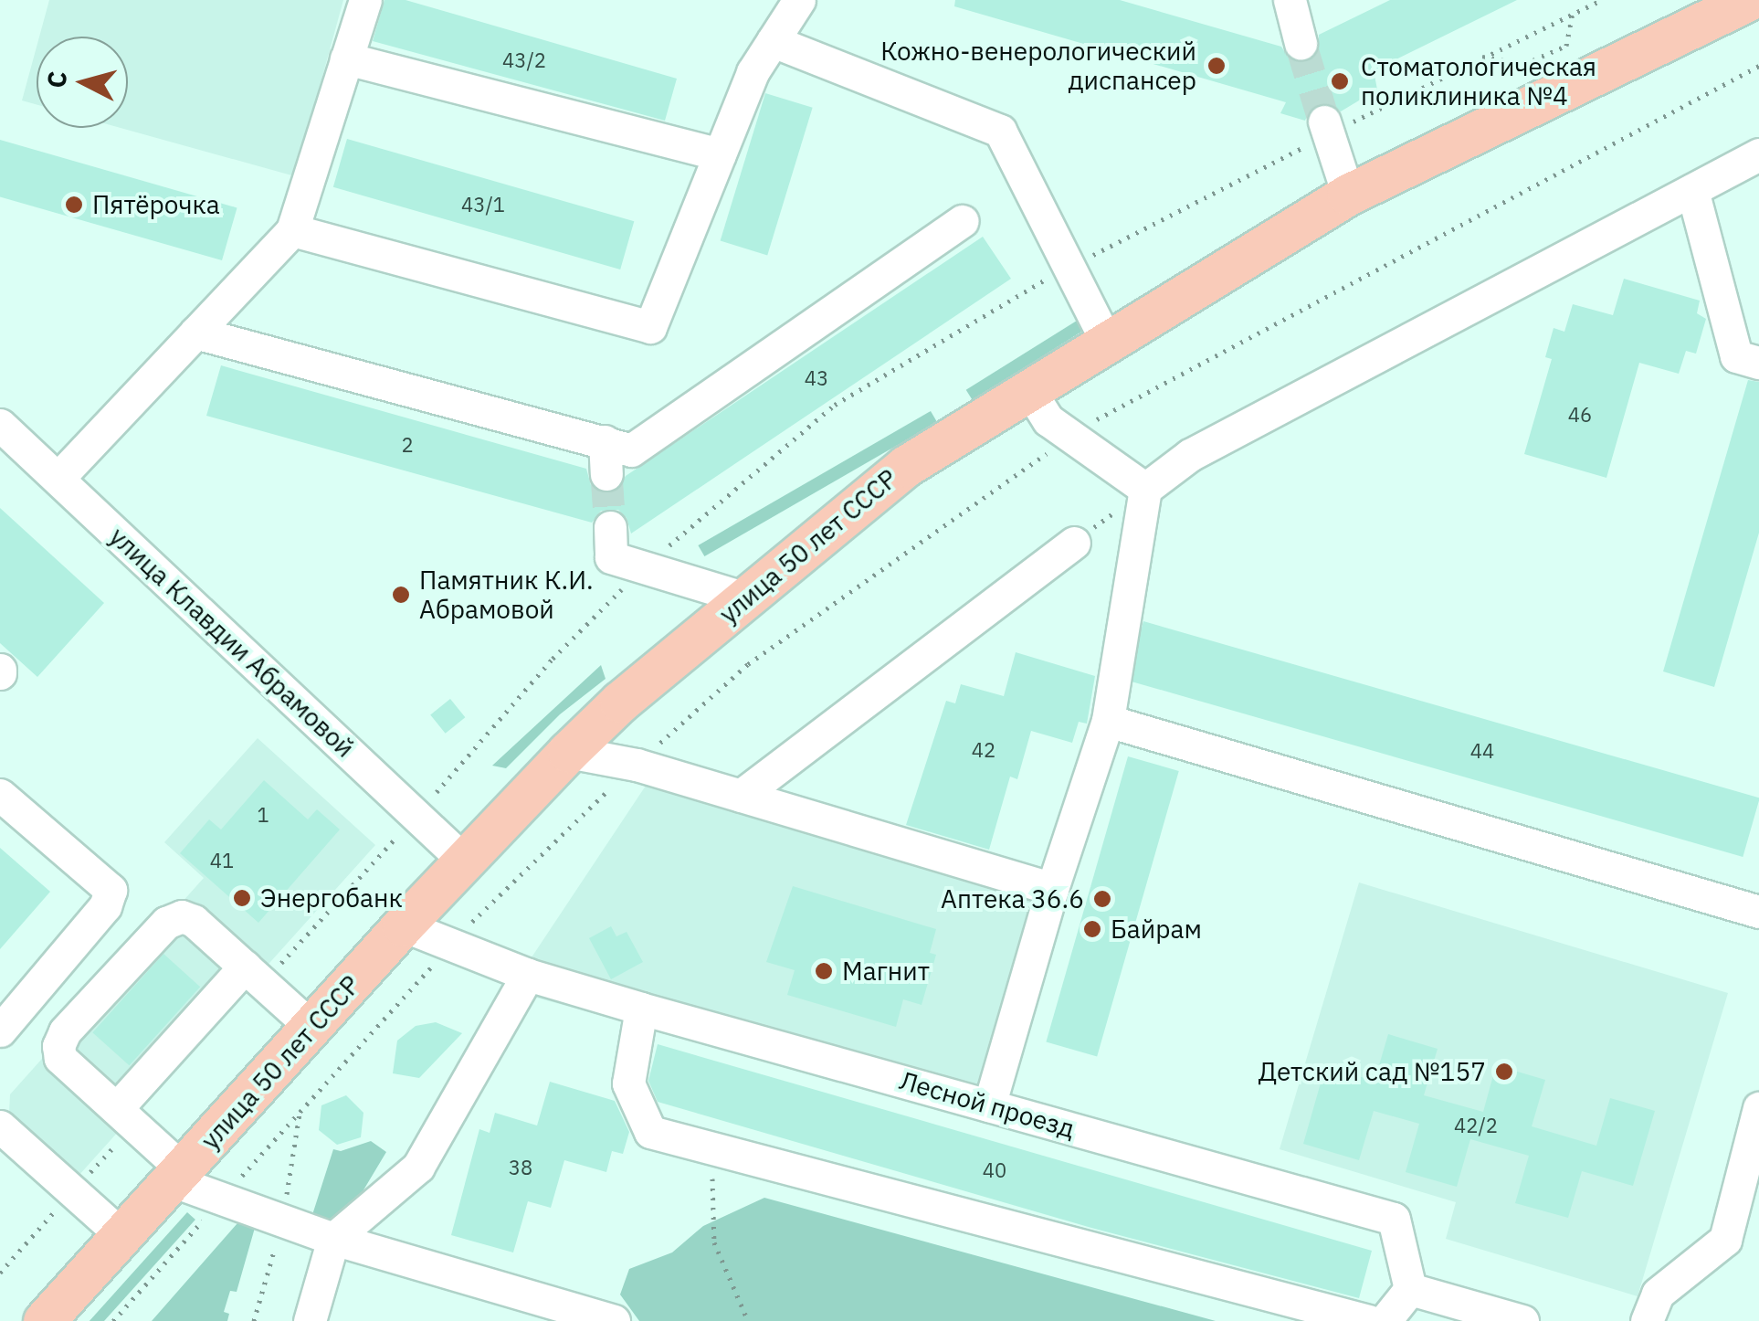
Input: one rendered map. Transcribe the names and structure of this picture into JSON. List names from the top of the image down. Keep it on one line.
{"streets":{"main road":["улица 50 лет СССР"],"street":["улица Клавдии Абрамовой","Лесной проезд"]},"crossings":[["улица 50 лет СССР","улица Клавдии Абрамовой"],["улица 50 лет СССР","Лесной проезд"]],"places":["Кожно-венерологический диспансер","Стоматологическая поликлиника №4","Пятёрочка","Памятник К.И. Абрамовой","Энергобанк","Аптека 36.6","Байрам","Магнит","Детский сад №157"],"house_numbers":["43/2","43/1","43","46","2","42","44","1","41","42/2","38","40"],"north":"left"}
